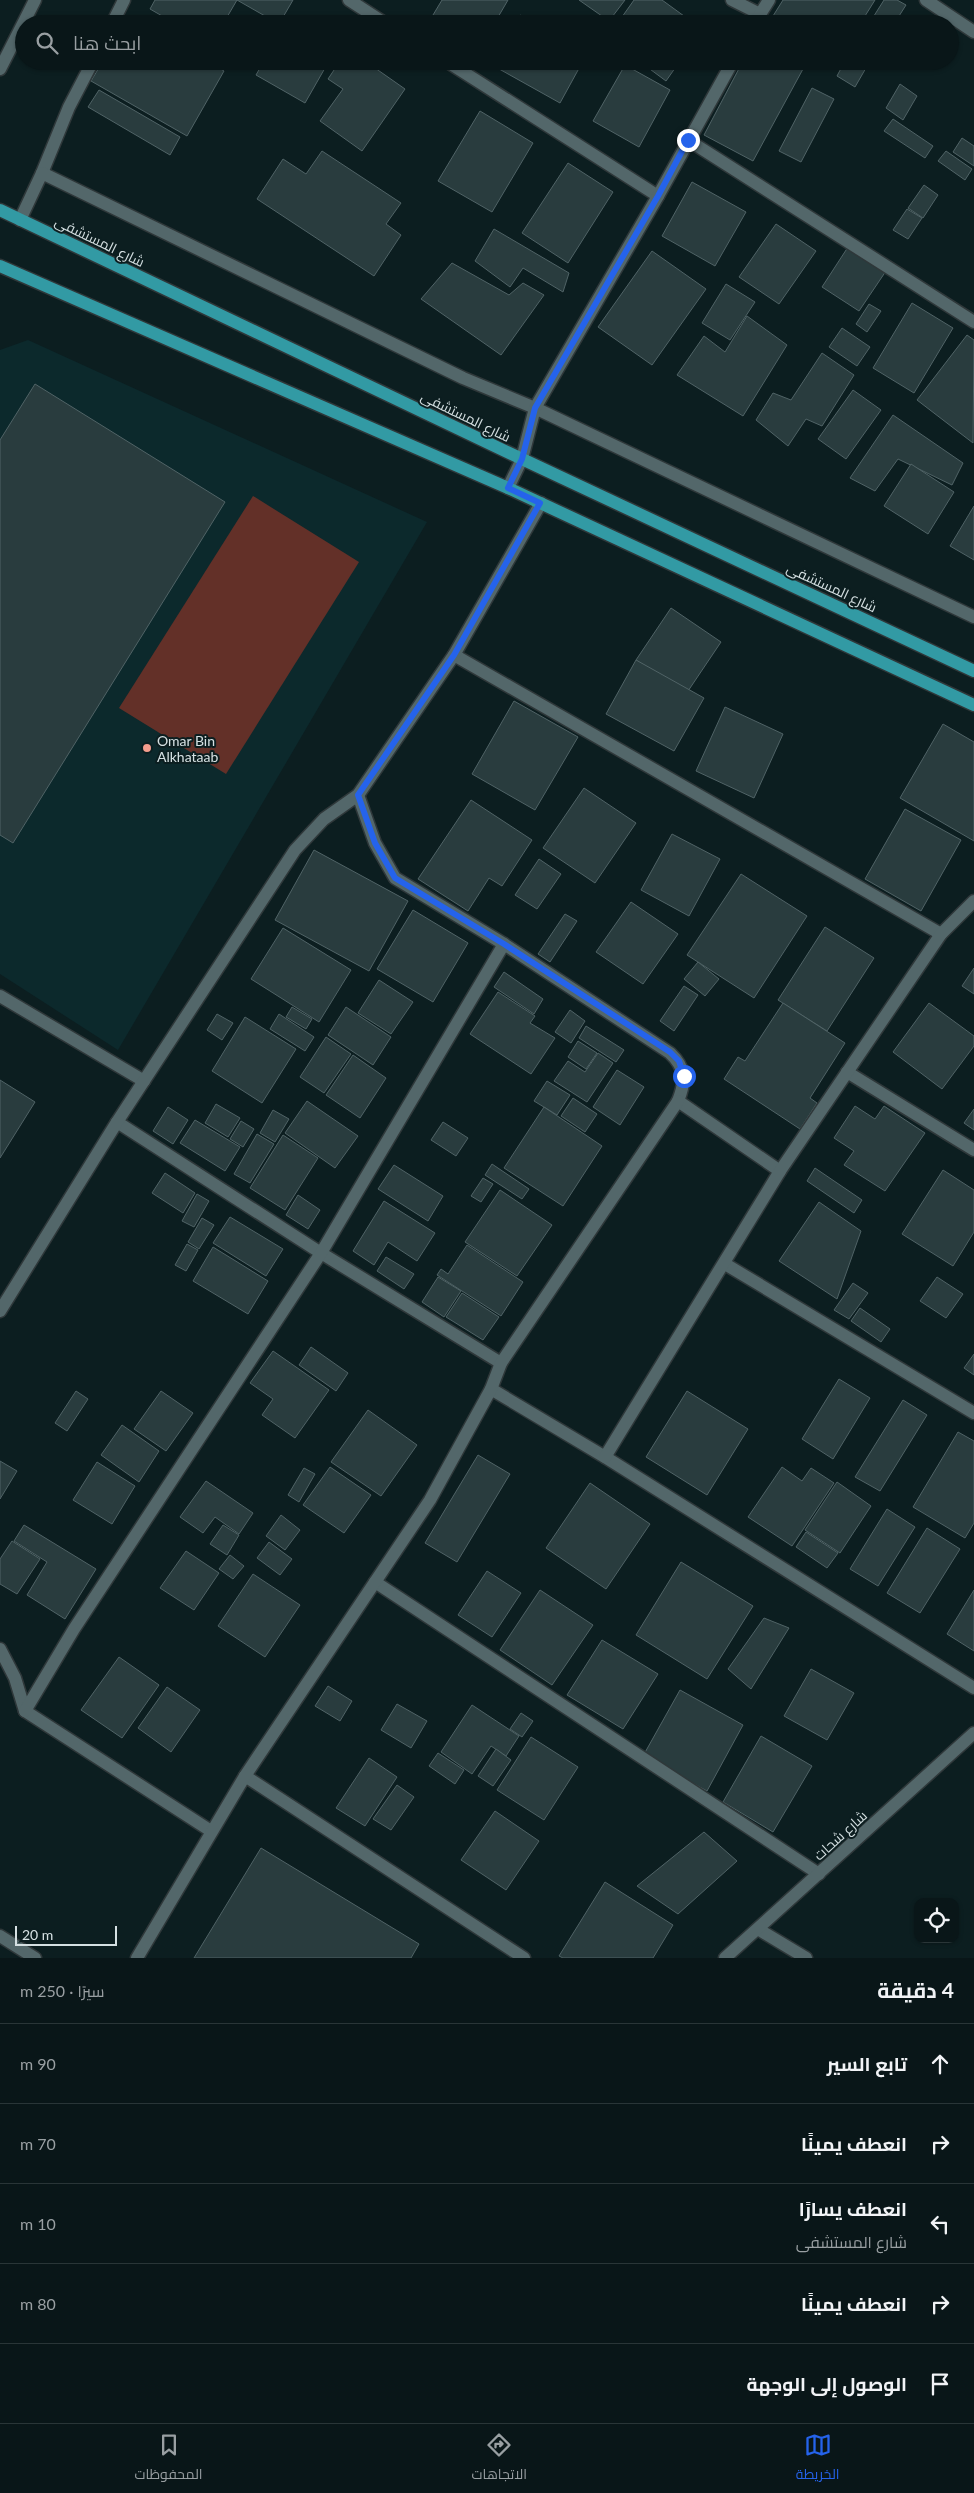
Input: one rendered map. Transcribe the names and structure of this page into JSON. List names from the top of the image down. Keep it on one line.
{"streets":{"main road":["شارع المستشفى"],"street":["شارع شحات"]},"places":["Omar Bin Alkhataab"],"scale_bar":"20 m","page":{"search":"ابحث هنا","scale":"20 m","heading":["4 دقيقة","سيرًا · 250 m"],"list":[["تابع السير","90 m"],["انعطف يمينًا","70 m"],["انعطف يسارًا","شارع المستشفى","10 m"],["انعطف يمينًا","80 m"],"الوصول إلى الوجهة"],"nav":["الخريطة","الاتجاهات","المحفوظات"]}}
